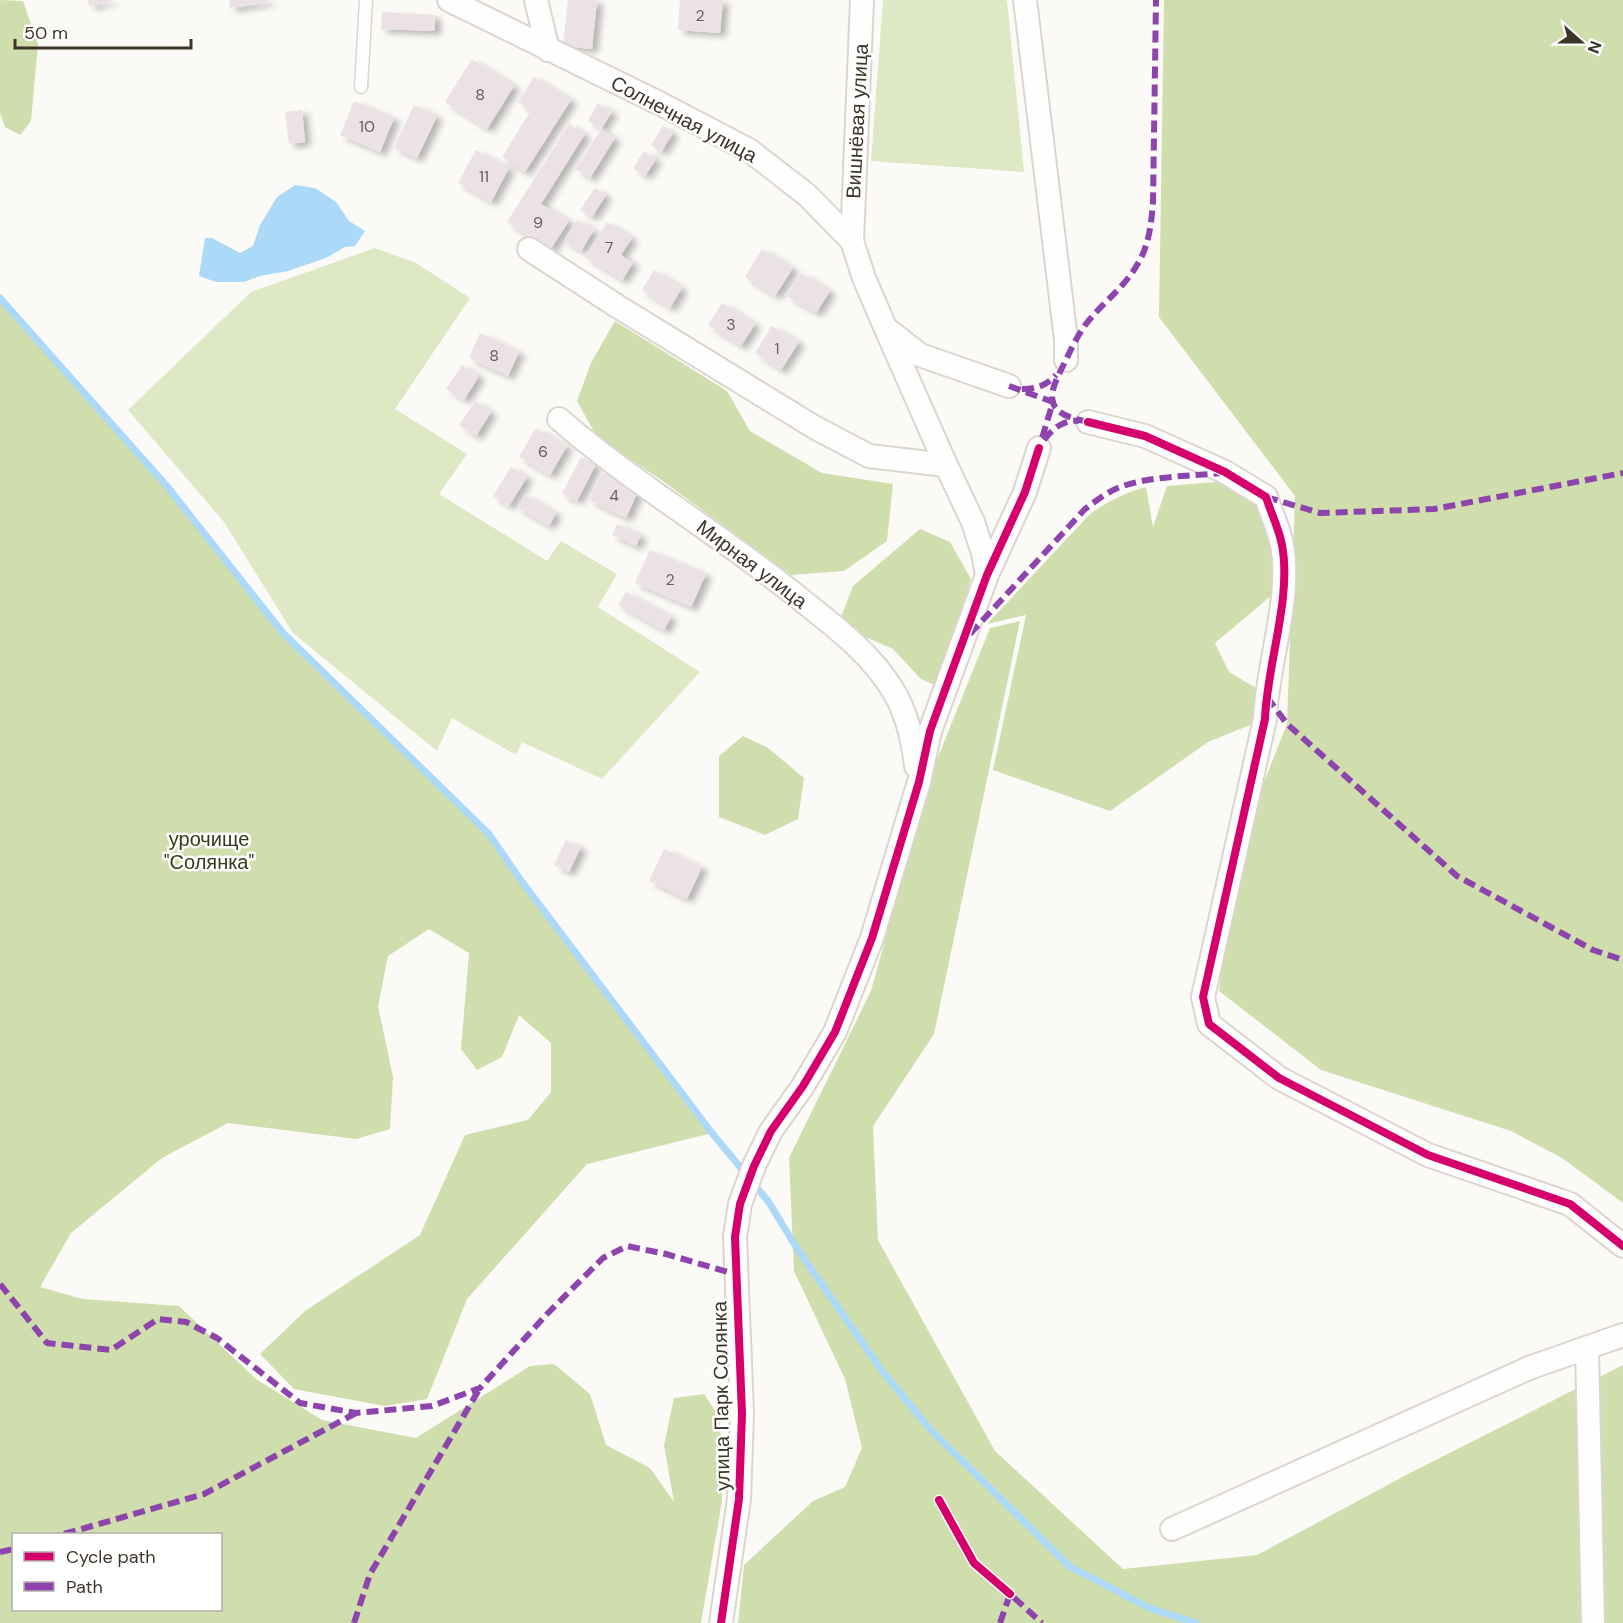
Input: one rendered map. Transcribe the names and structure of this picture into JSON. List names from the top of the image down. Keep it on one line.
{"streets":{"street":["Солнечная улица","Вишнёвая улица","Мирная улица","улица Парк Солянка"]},"crossings":[["Солнечная улица","Вишнёвая улица"],["Солнечная улица","улица Парк Солянка"],["Мирная улица","улица Парк Солянка"]],"parks":["урочище \"Солянка\""],"house_numbers":["2","8","10","11","9","7","3","1","8","6","4","2"],"legend":["Cycle path","Path"],"scale_bar":"50 m","north":"right"}
